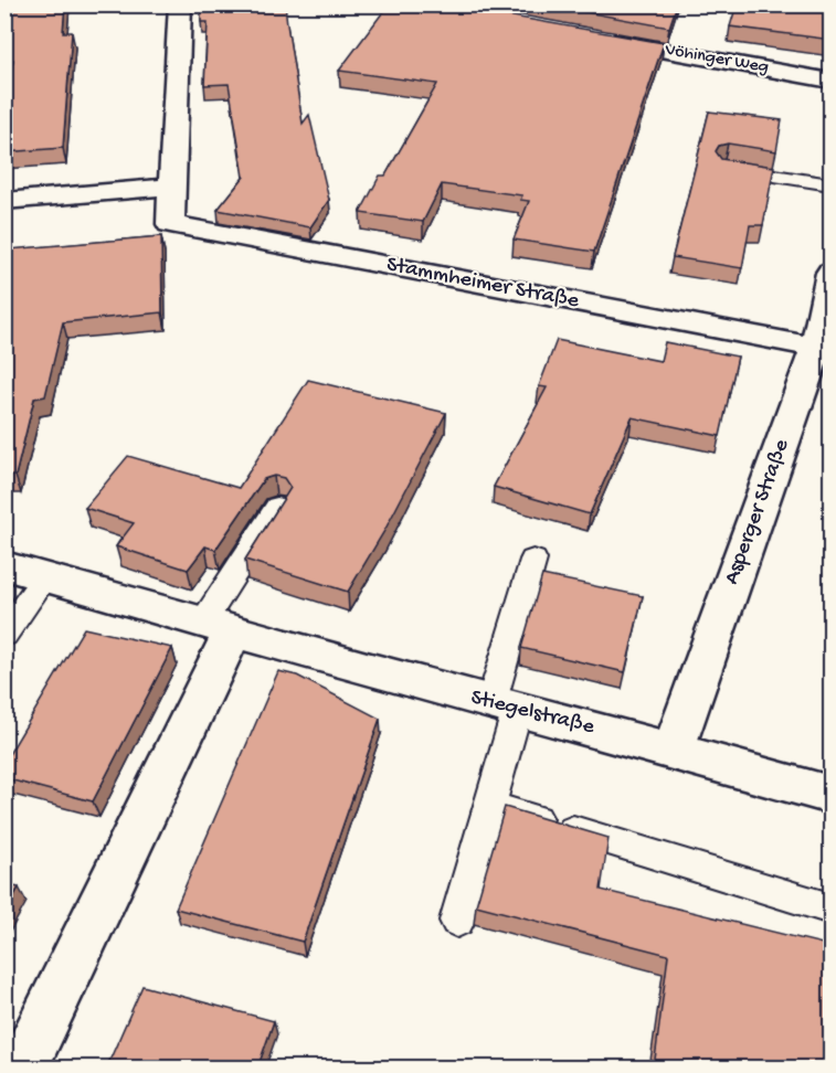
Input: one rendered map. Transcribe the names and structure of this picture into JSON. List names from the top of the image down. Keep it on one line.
{"streets":{"street":["Vöhinger Weg","Stammheimer Straße","Asperger Straße","Stiegelstraße"]},"crossings":[["Stammheimer Straße","Asperger Straße"],["Asperger Straße","Stiegelstraße"]]}
